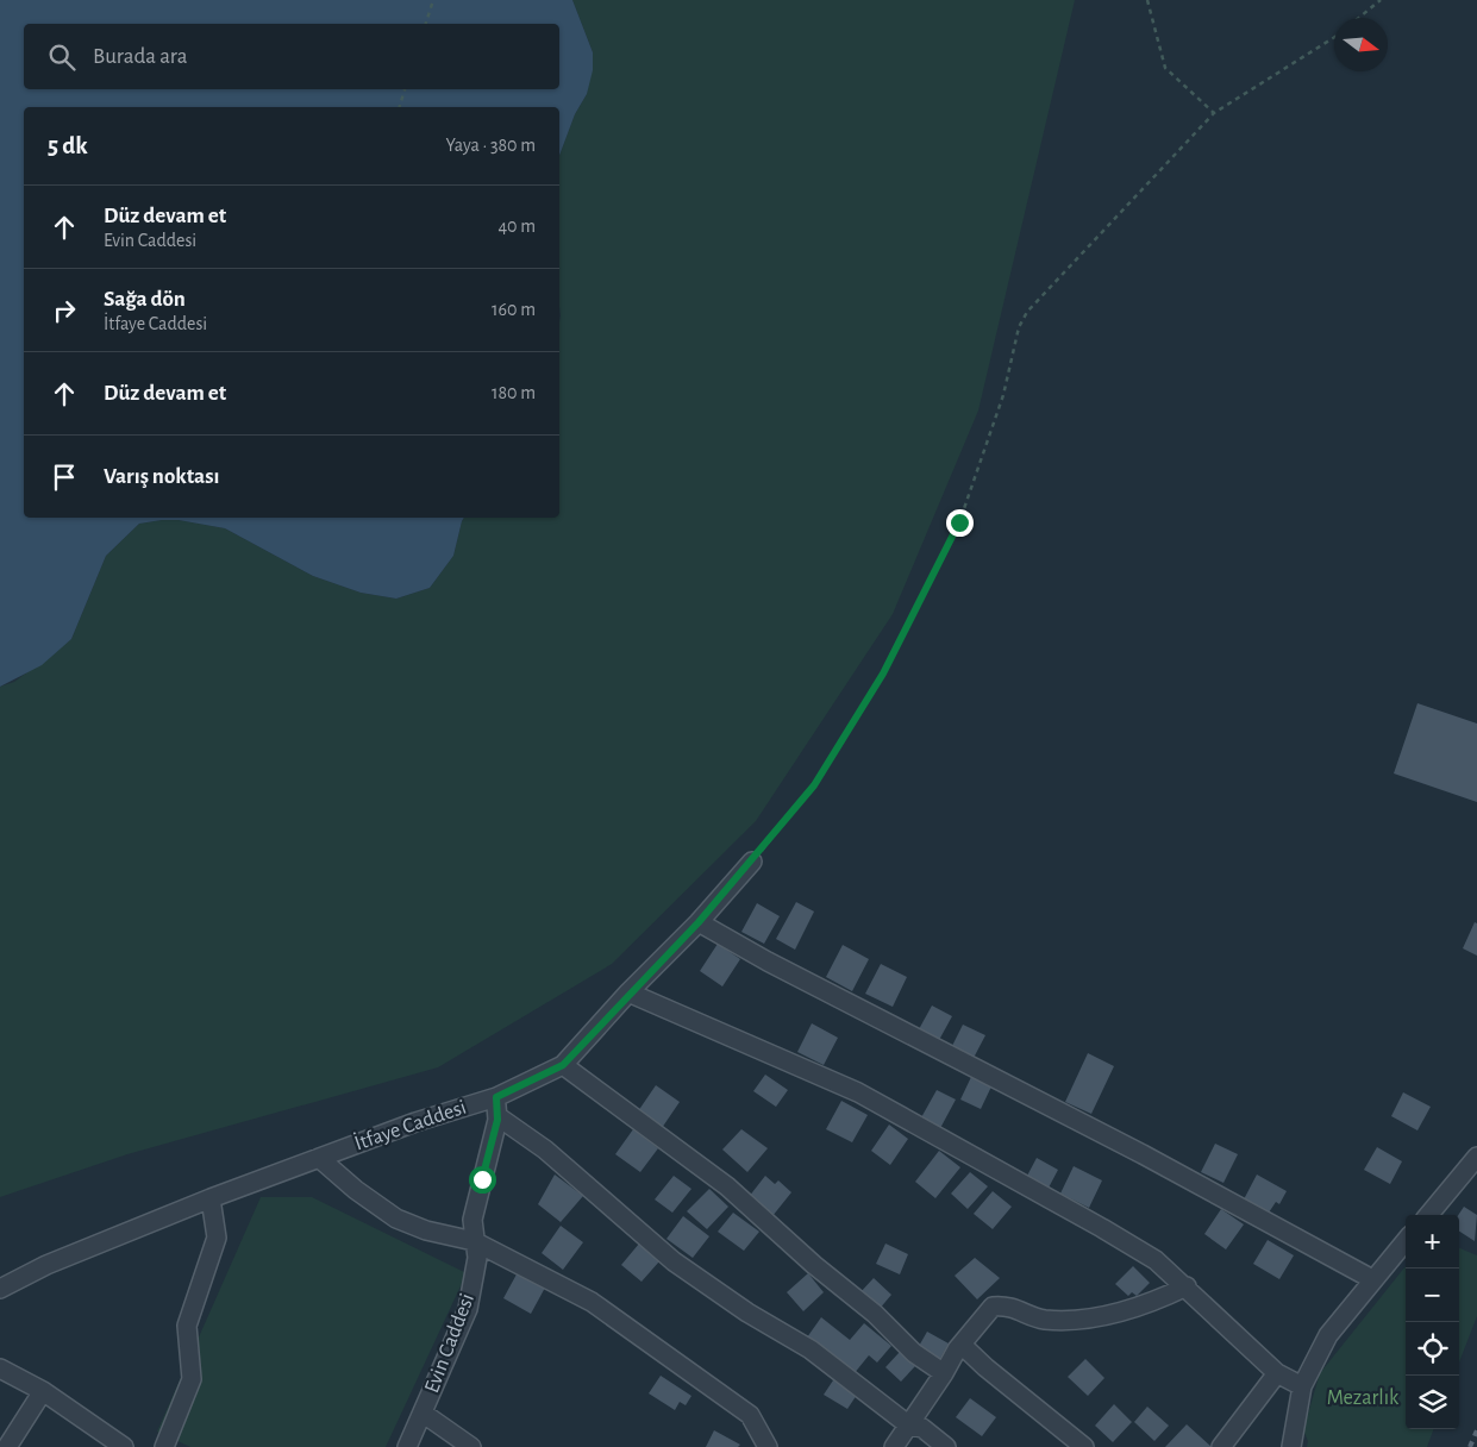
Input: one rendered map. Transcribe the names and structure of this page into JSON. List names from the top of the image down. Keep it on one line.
{"streets":{"street":["İtfaye Caddesi","Evin Caddesi"]},"crossings":[["İtfaye Caddesi","Evin Caddesi"]],"parks":["Mezarlık"],"north":"right","page":{"search":"Burada ara","heading":["5 dk","Yaya · 380 m"],"list":[["Düz devam et","Evin Caddesi","40 m"],["Sağa dön","İtfaye Caddesi","160 m"],["Düz devam et","180 m"],"Varış noktası"],"map_buttons":["+","−"]}}
